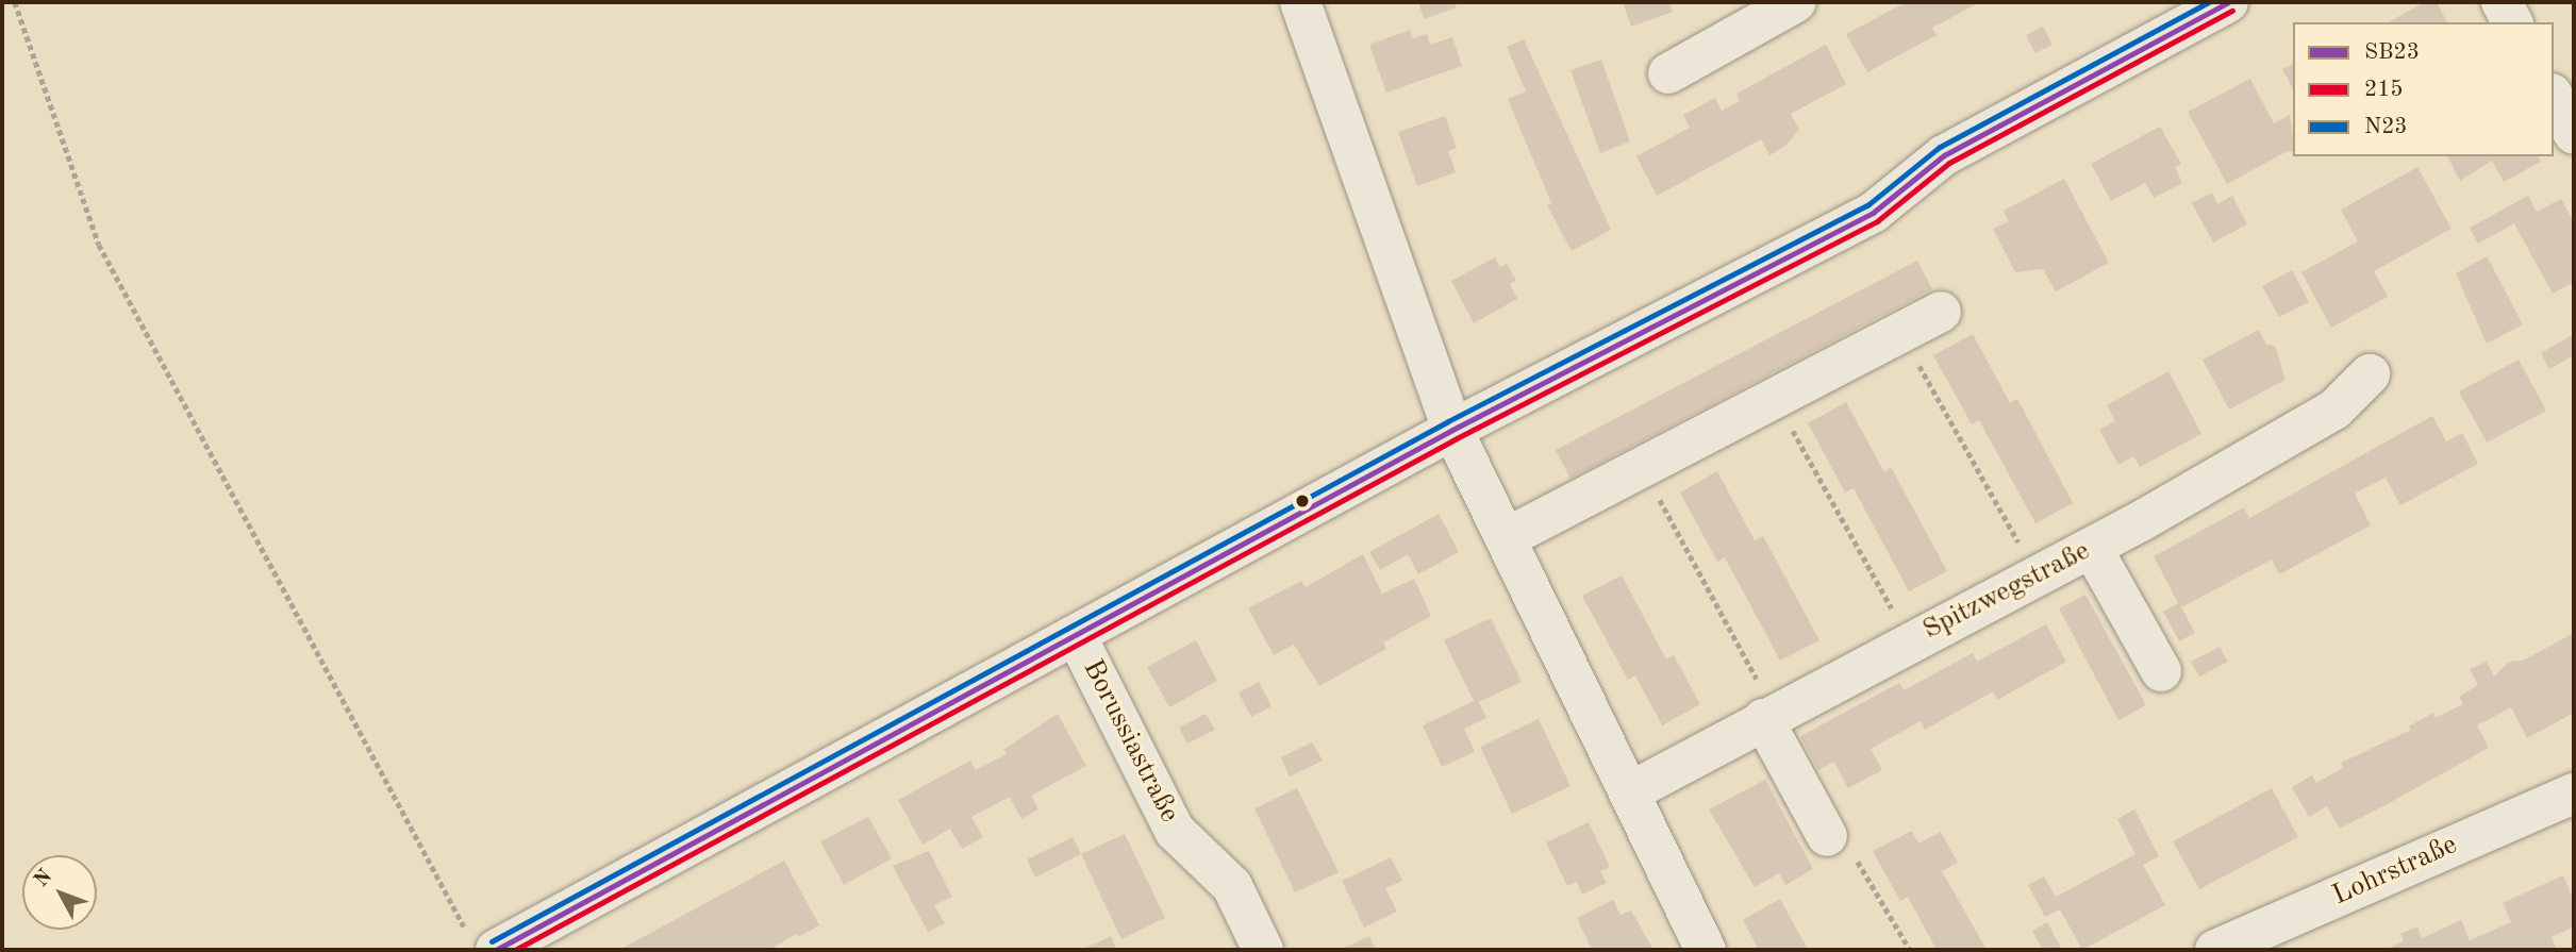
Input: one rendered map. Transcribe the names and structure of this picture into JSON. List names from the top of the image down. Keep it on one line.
{"streets":{"street":["Spitzwegstraße","Borussiastraße","Lohrstraße"]},"lines":["transit line SB23","transit line N23","transit line 215"],"legend":["SB23","215","N23"],"north":"top left"}
